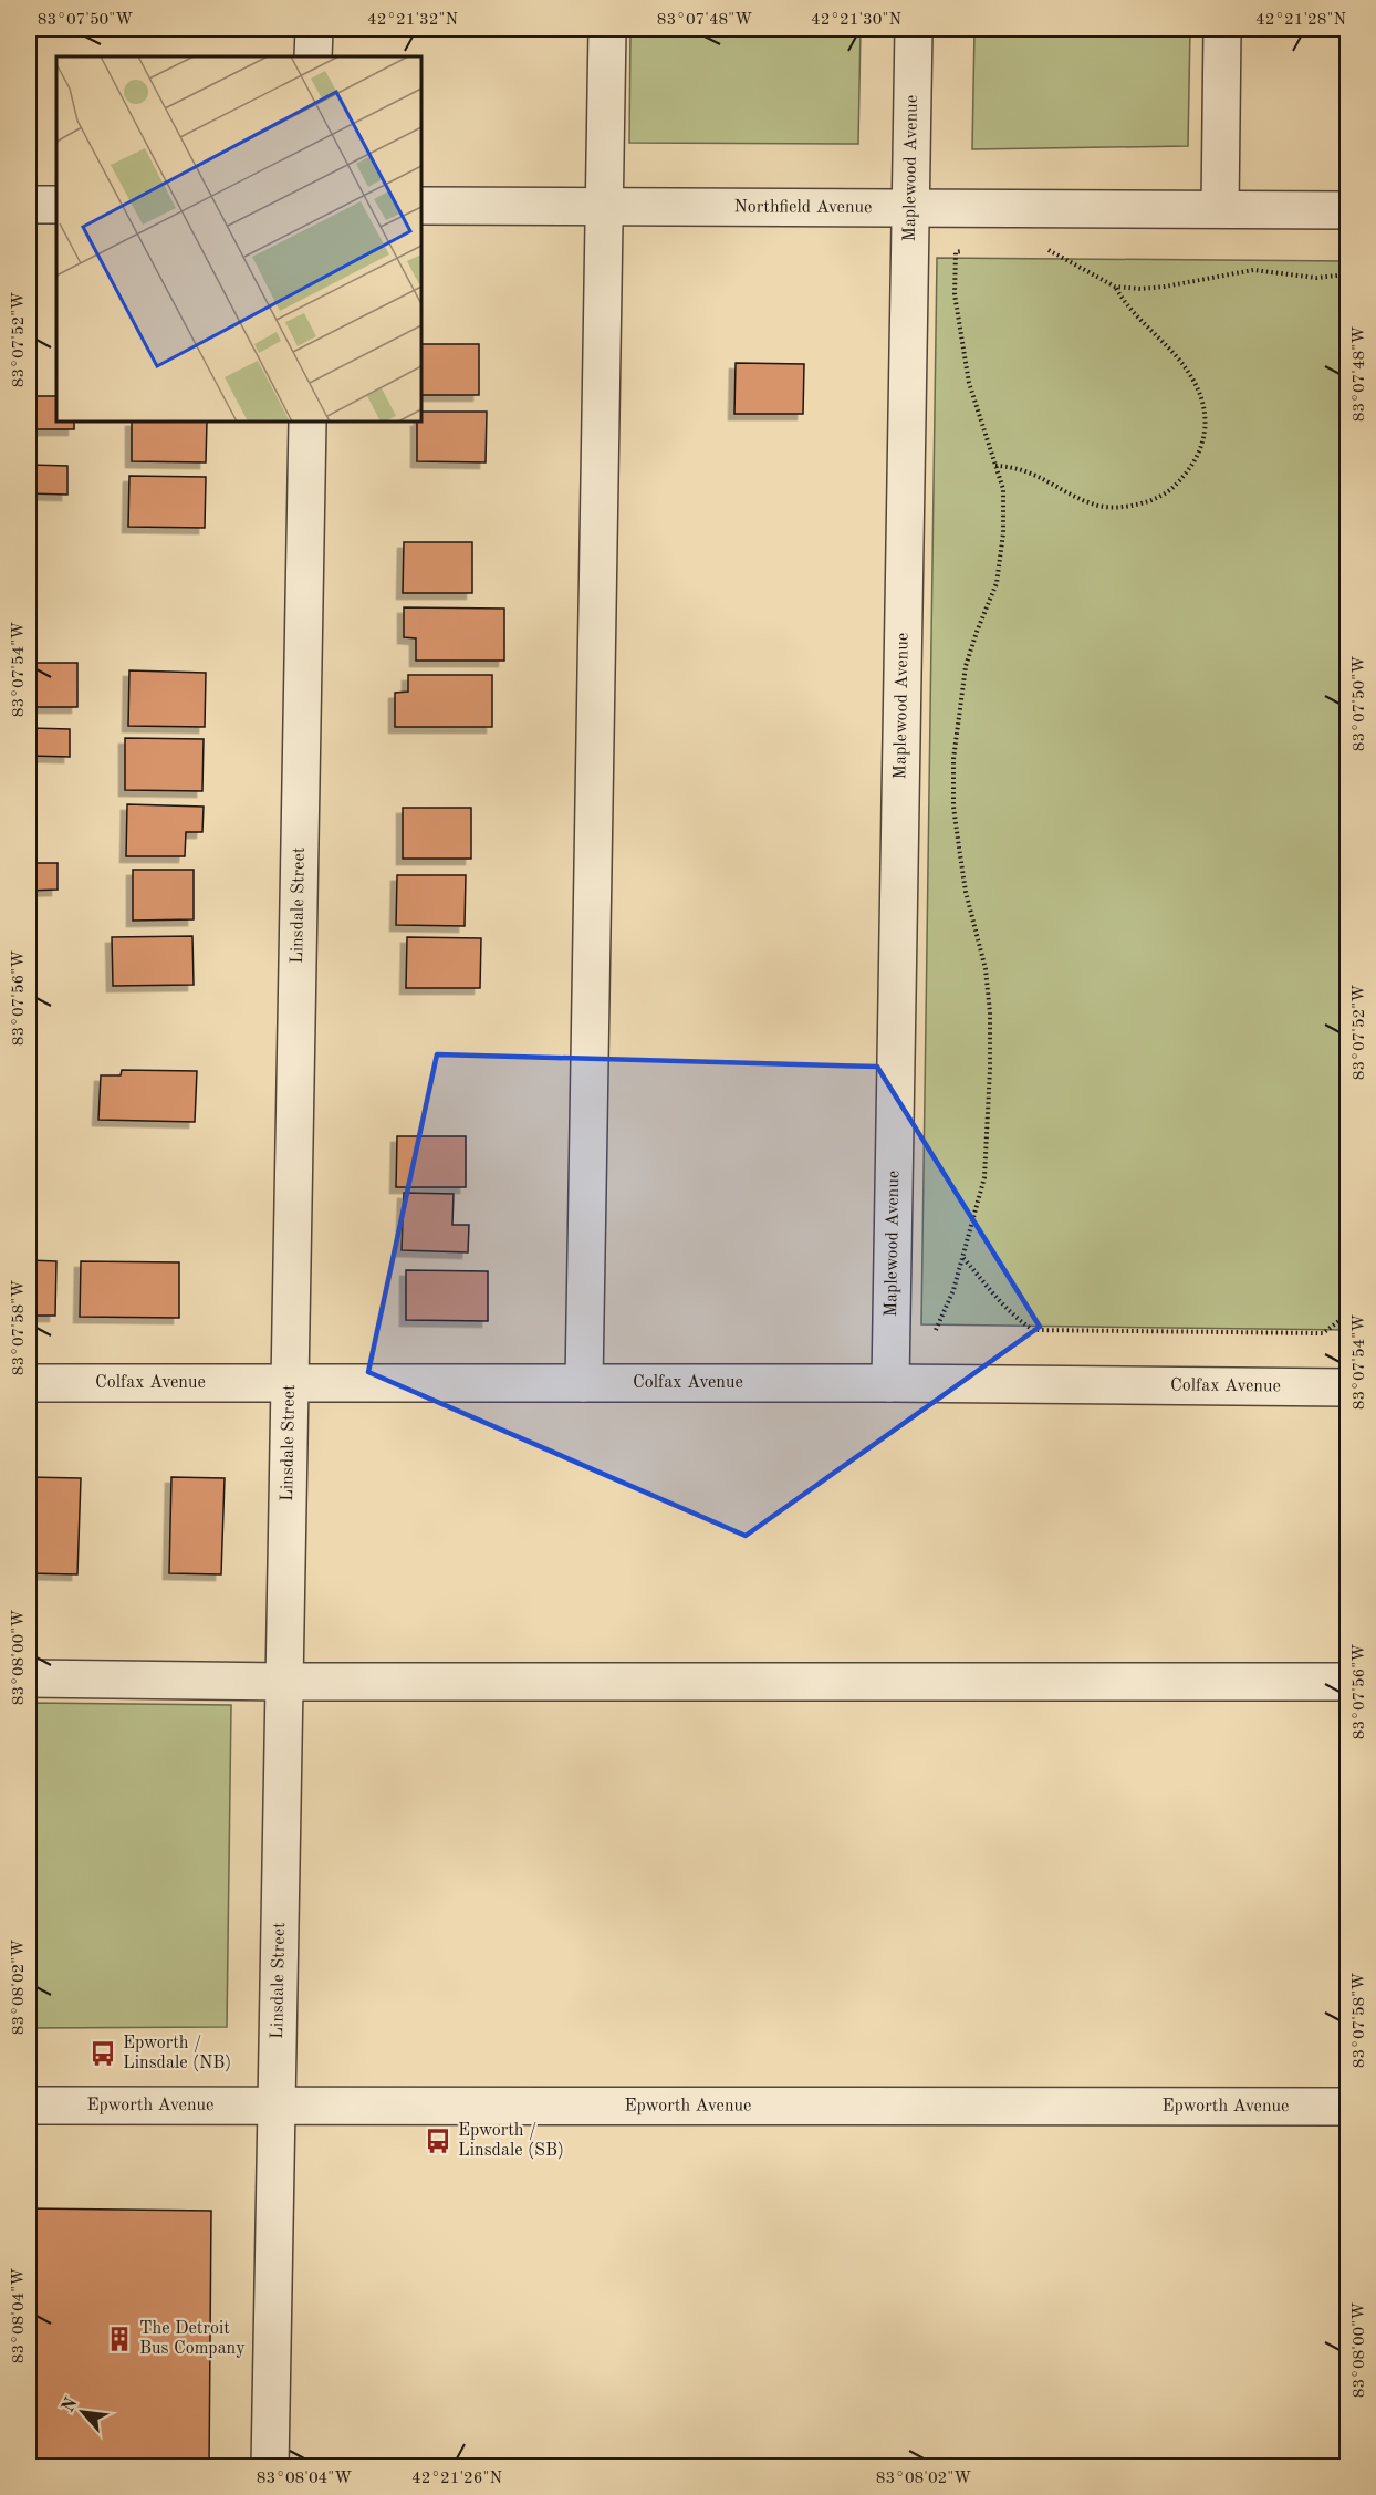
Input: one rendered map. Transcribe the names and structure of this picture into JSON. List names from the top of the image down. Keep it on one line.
{"streets":{"street":["Maplewood Avenue","Northfield Avenue","Linsdale Street","Colfax Avenue","Epworth Avenue"]},"crossings":[["Maplewood Avenue","Northfield Avenue"],["Maplewood Avenue","Colfax Avenue"],["Linsdale Street","Colfax Avenue"],["Linsdale Street","Epworth Avenue"]],"places":{"bus stop":["Epworth / Linsdale (NB)","Epworth / Linsdale (SB)"],"building":["The Detroit Bus Company"]},"north":"top left","coordinates":["83°07'50\"W","42°21'32\"N","83°07'48\"W","42°21'30\"N","42°21'28\"N","83°07'52\"W","83°07'54\"W","83°07'56\"W","83°07'58\"W","83°08'00\"W","83°08'02\"W","83°08'04\"W","42°21'26\"N"]}
